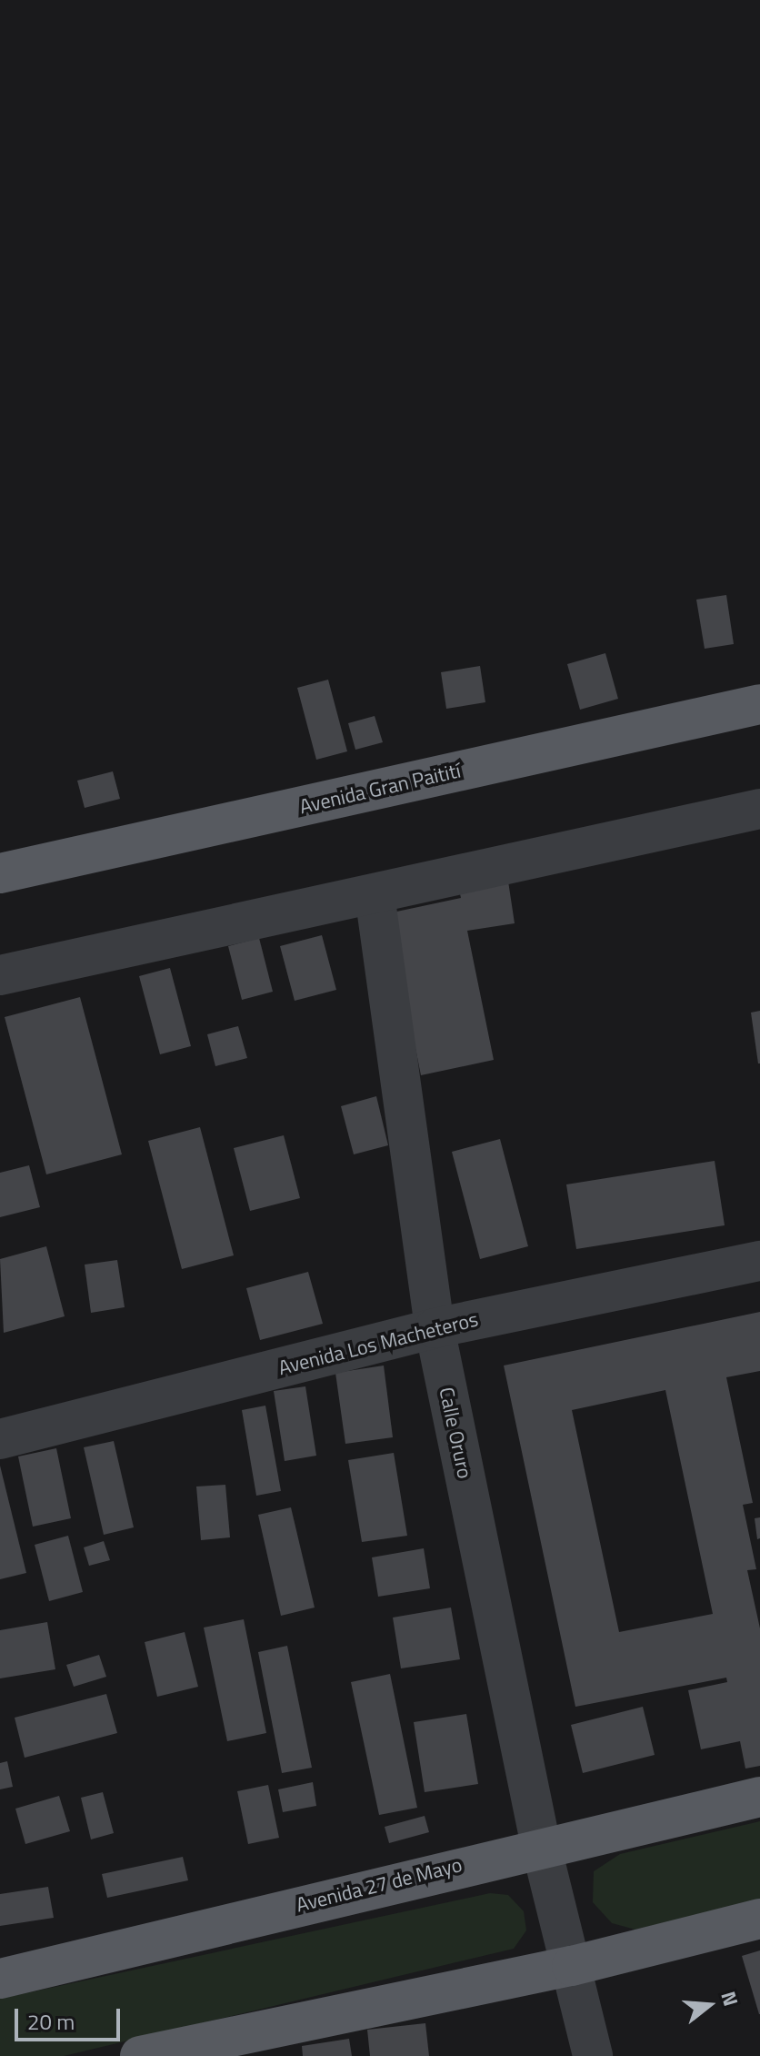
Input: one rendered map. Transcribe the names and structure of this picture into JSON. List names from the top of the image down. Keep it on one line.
{"streets":{"main road":["Avenida Gran Paitití","Avenida 27 de Mayo"],"street":["Avenida Los Macheteros","Calle Oruro"]},"crossings":[["Avenida Los Macheteros","Calle Oruro"],["Calle Oruro","Avenida 27 de Mayo"]],"scale_bar":"20 m","north":"right"}
